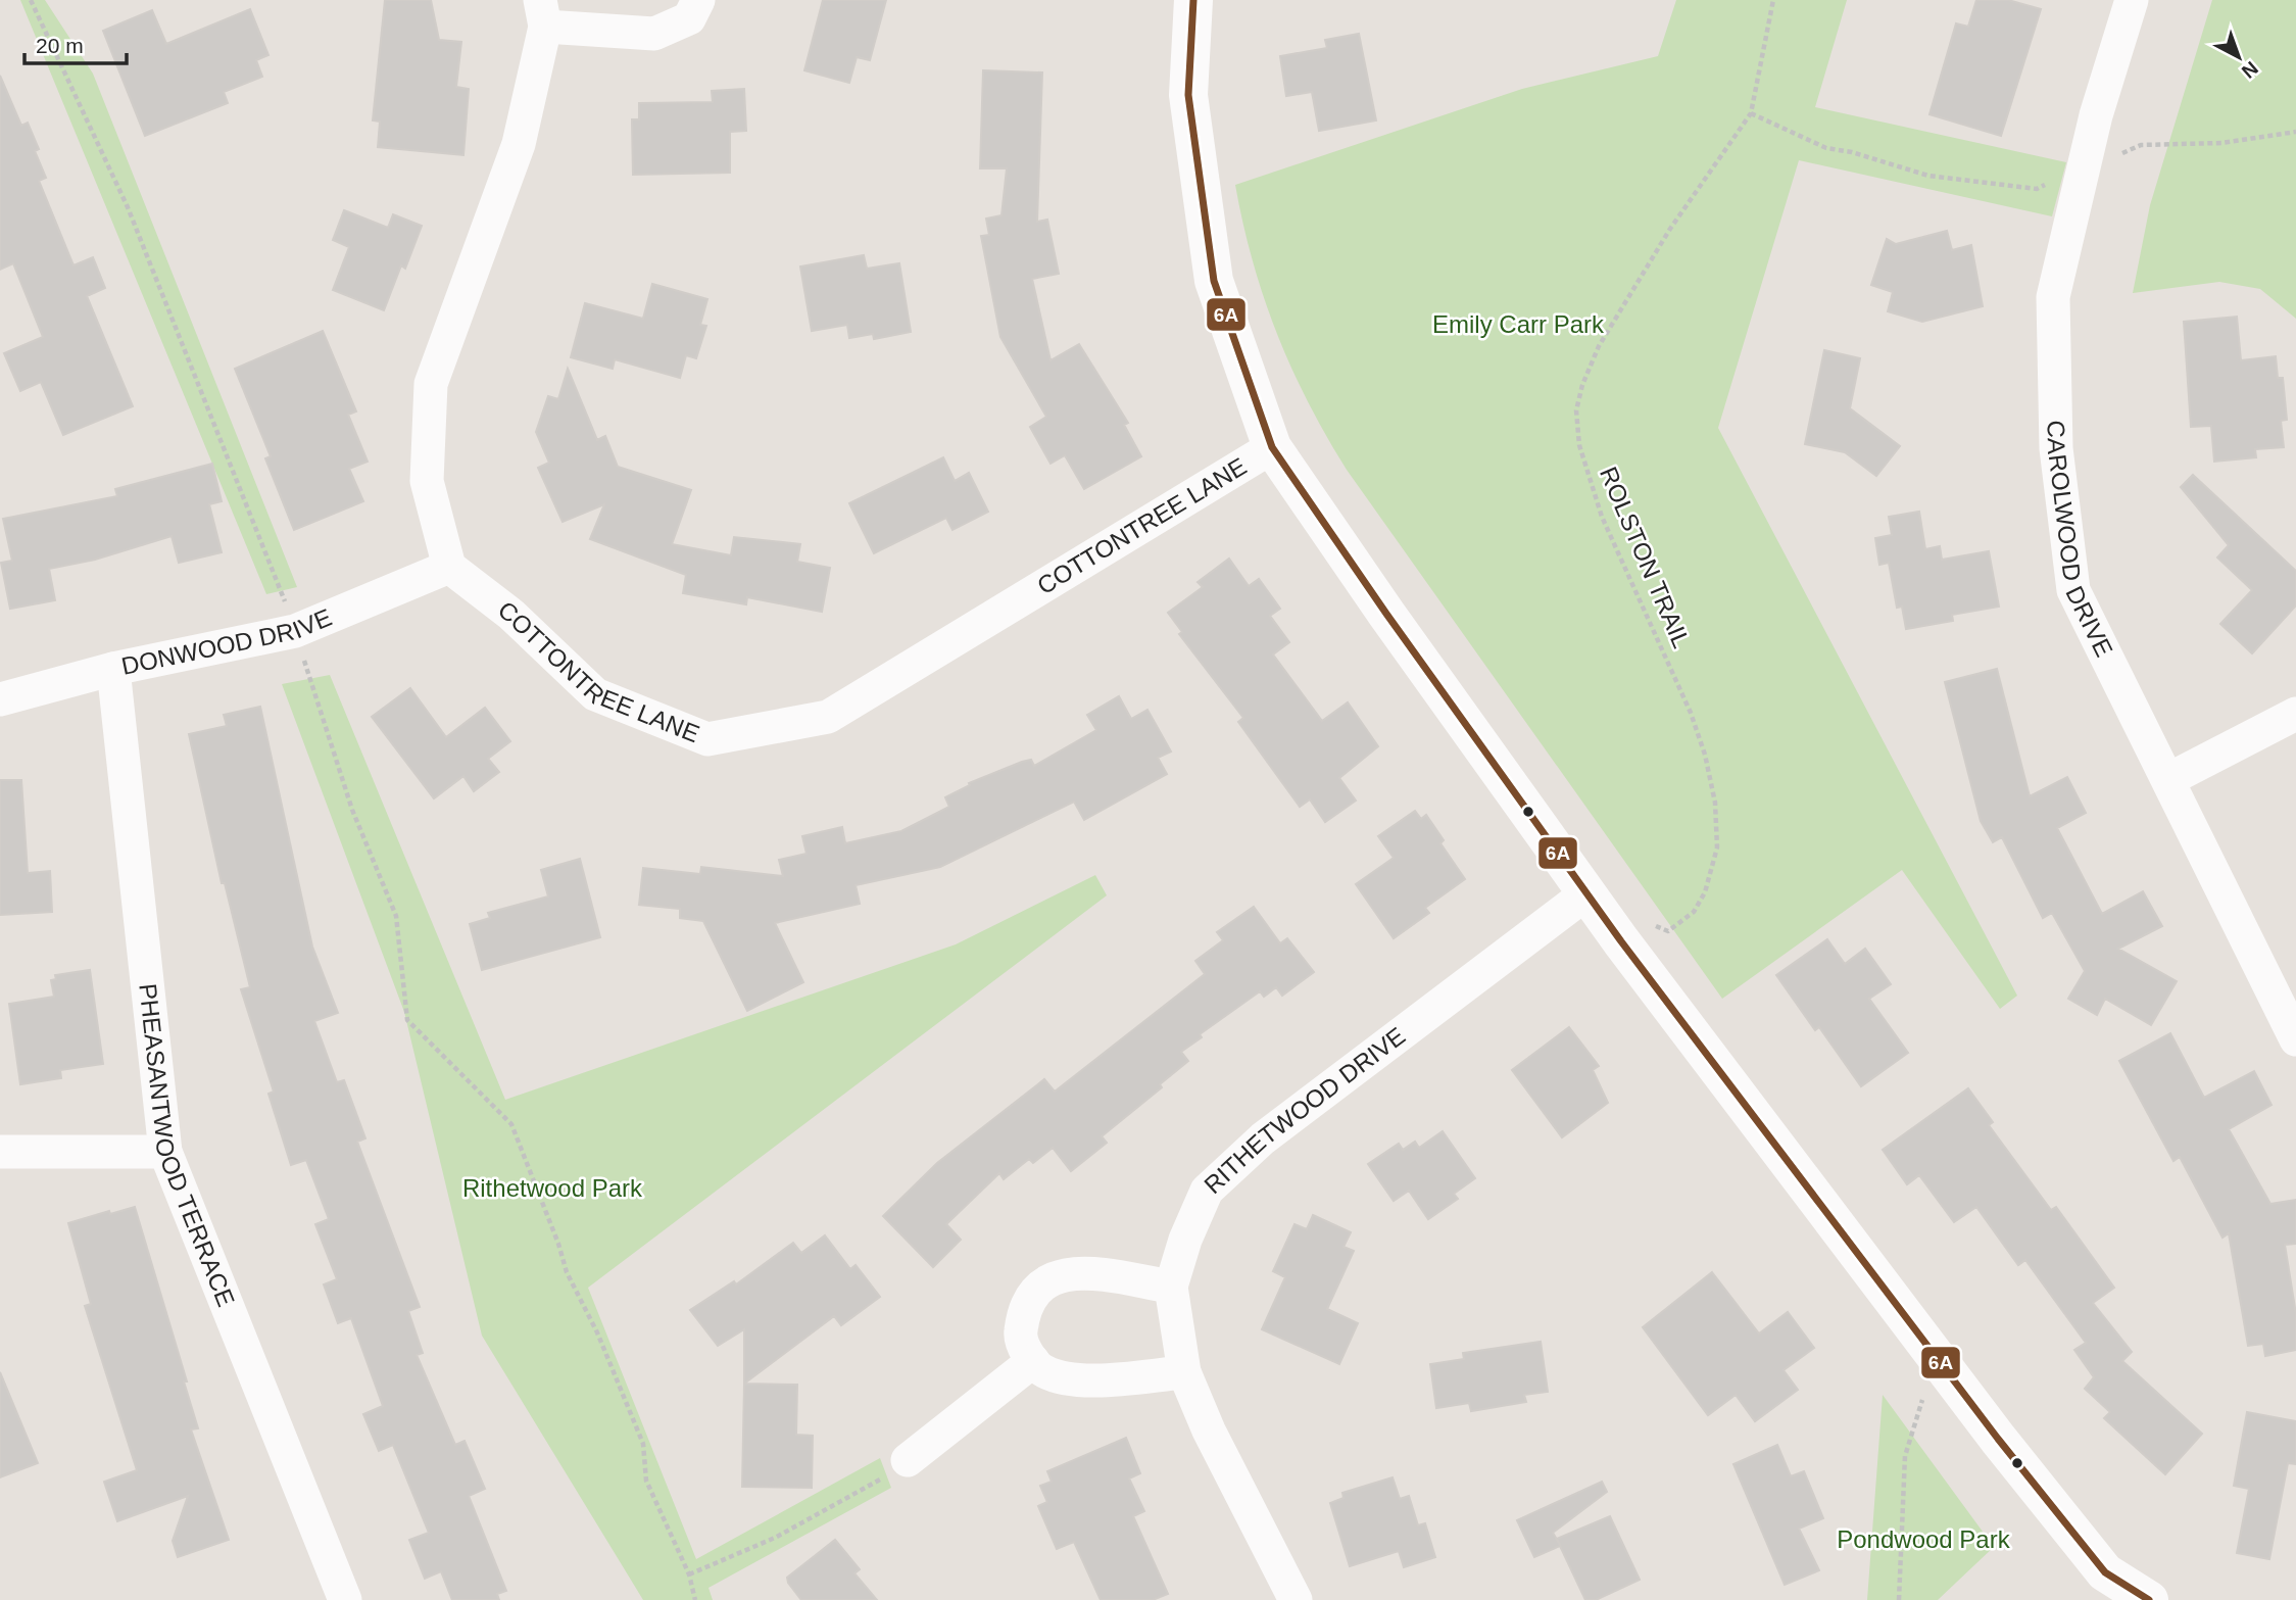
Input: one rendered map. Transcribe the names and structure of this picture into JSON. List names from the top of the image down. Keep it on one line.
{"streets":{"street":["COTTONTREE LANE","CAROLWOOD DRIVE","DONWOOD DRIVE","RITHETWOOD DRIVE","PHEASANTWOOD TERRACE"],"path":["ROLSTON TRAIL"]},"crossings":[["COTTONTREE LANE","DONWOOD DRIVE"],["DONWOOD DRIVE","PHEASANTWOOD TERRACE"]],"parks":["Emily Carr Park","Rithetwood Park","Pondwood Park"],"lines":["transit line 6A"],"scale_bar":"20 m","north":"bottom right"}
